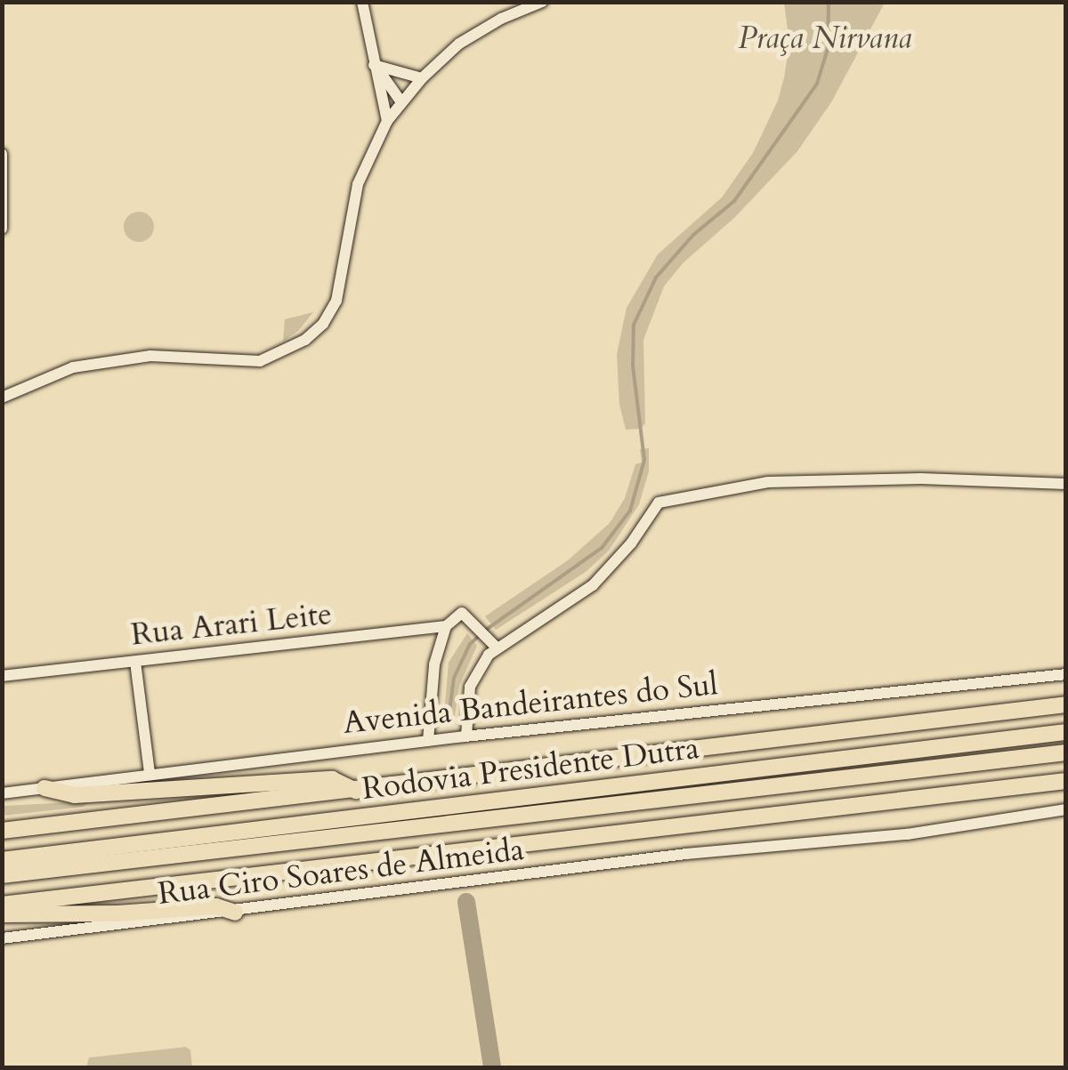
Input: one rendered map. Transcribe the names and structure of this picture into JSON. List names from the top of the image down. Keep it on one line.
{"streets":{"highway":["Rodovia Presidente Dutra"],"street":["Rua Arari Leite","Avenida Bandeirantes do Sul","Rua Ciro Soares de Almeida"]},"parks":["Praça Nirvana"]}
